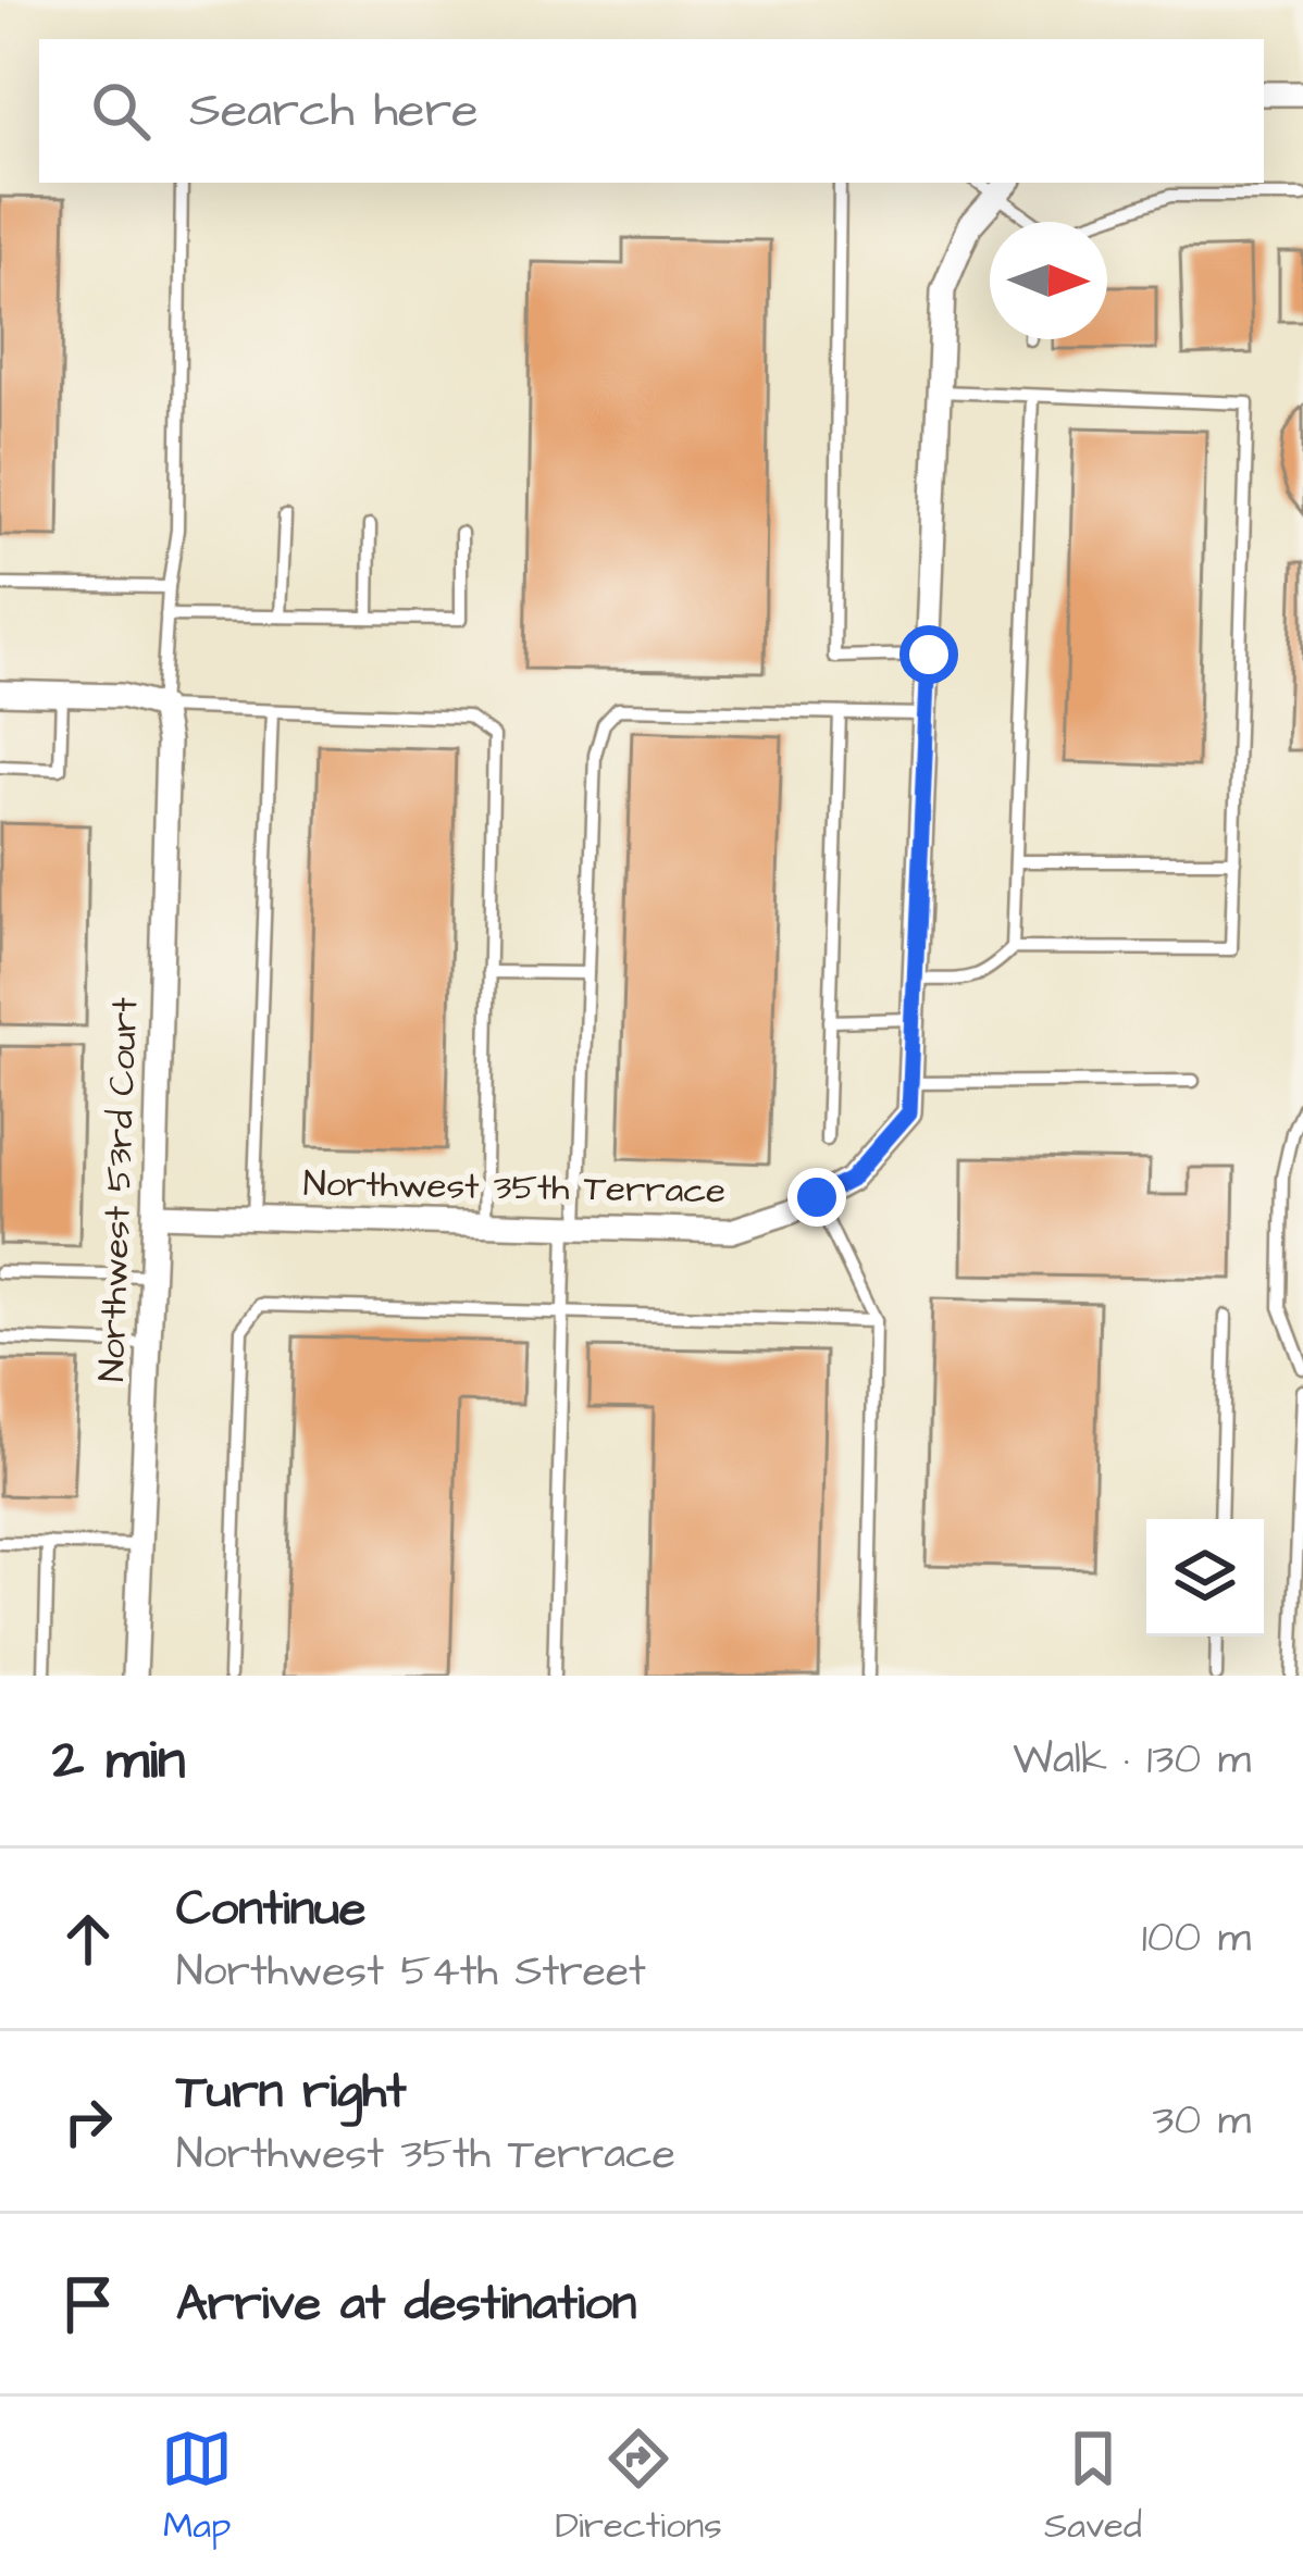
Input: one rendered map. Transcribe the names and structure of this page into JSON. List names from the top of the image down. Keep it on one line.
{"streets":{"street":["Northwest 35th Terrace","Northwest 53rd Court"]},"crossings":[["Northwest 35th Terrace","Northwest 53rd Court"]],"north":"right","page":{"search":"Search here","heading":["2 min","Walk · 130 m"],"list":[["Continue","Northwest 54th Street","100 m"],["Turn right","Northwest 35th Terrace","30 m"],"Arrive at destination"],"nav":["Map","Directions","Saved"]}}
